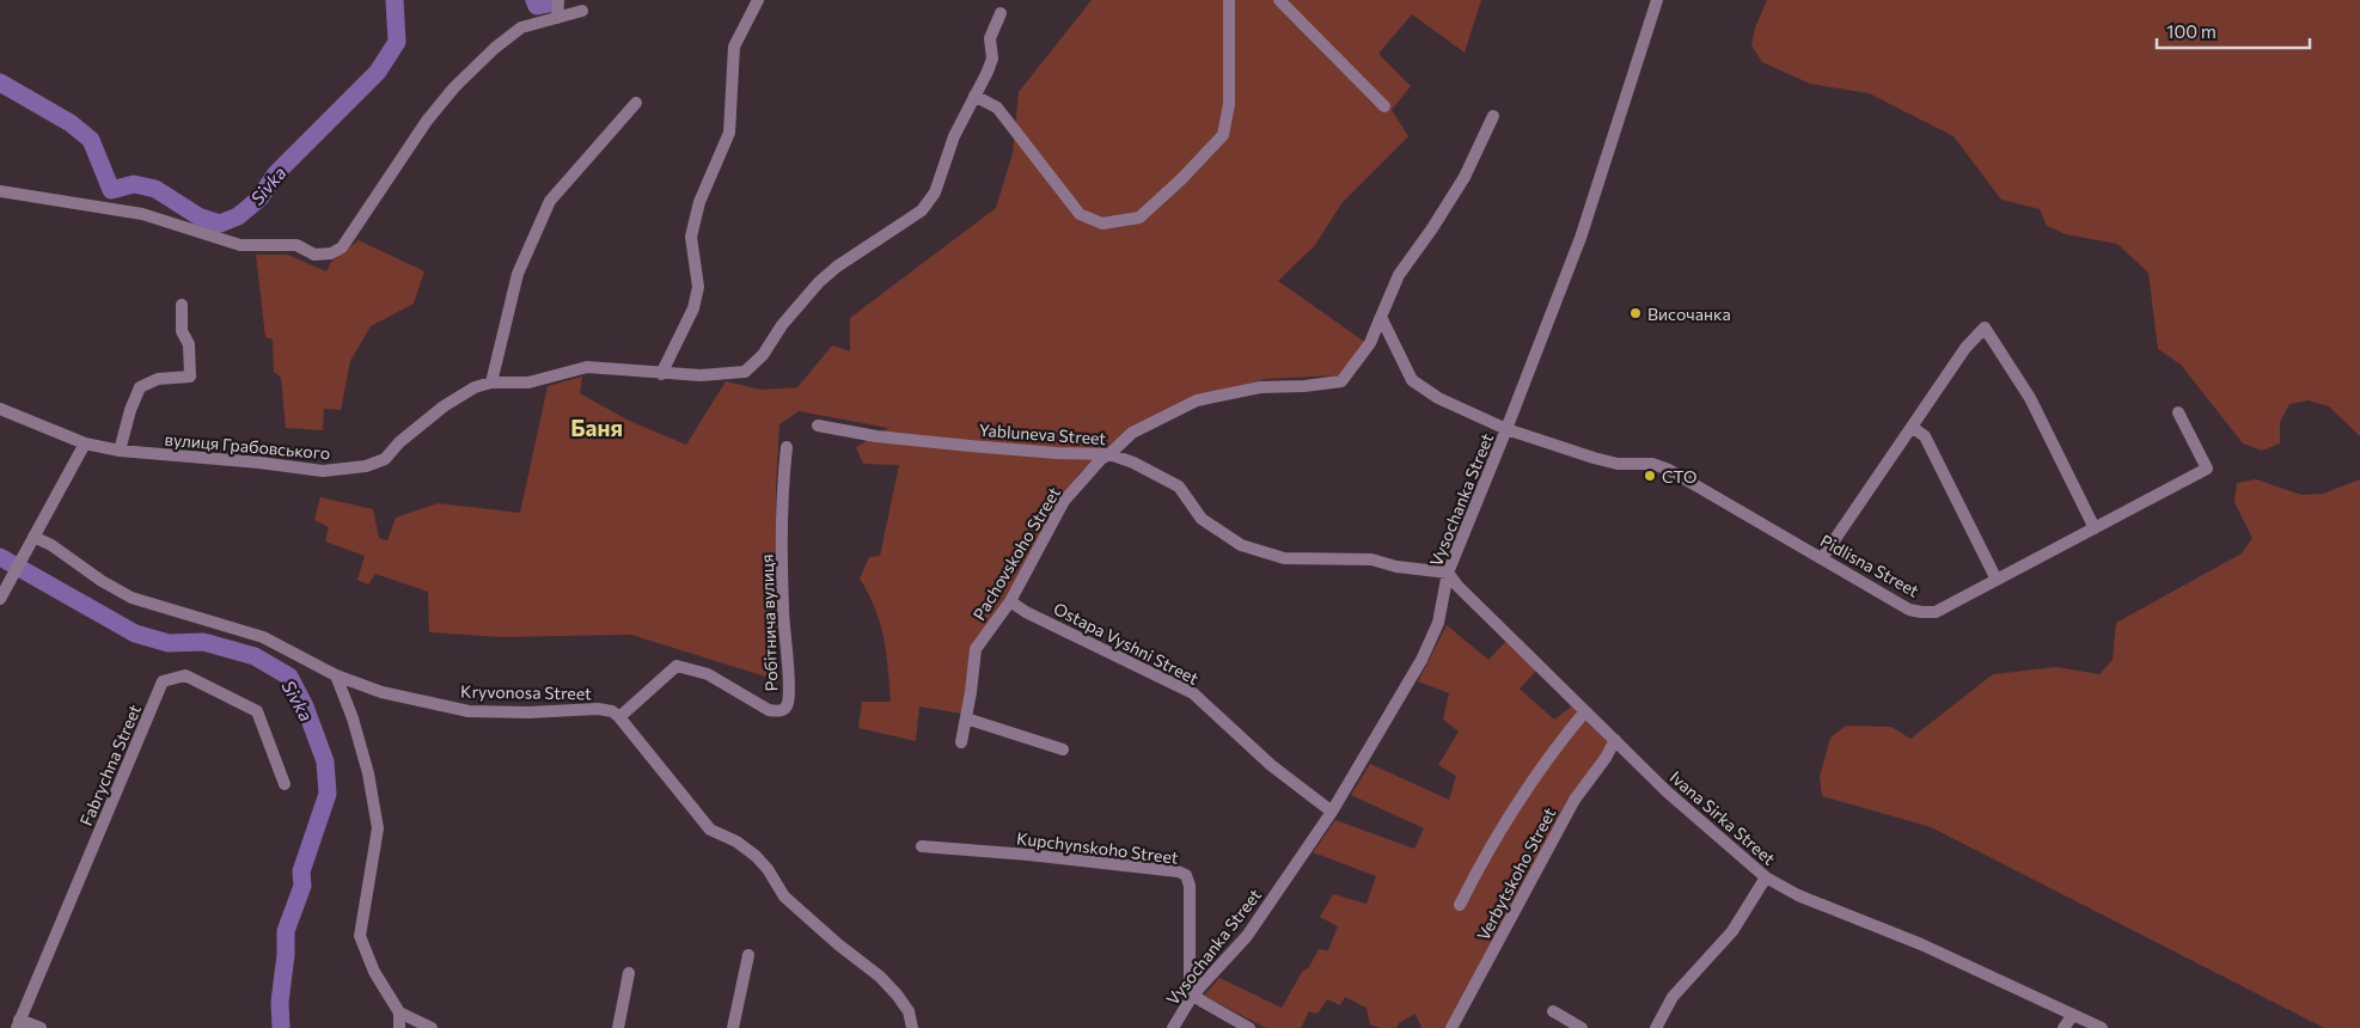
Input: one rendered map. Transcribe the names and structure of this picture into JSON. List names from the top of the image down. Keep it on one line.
{"streets":{"street":["Yabluneva Street","вулиця Грабовського","Vysochanka Street","Pachovskoho Street","Pidlisna Street","Робітнича вулиця","Ostapa Vyshni Street","Kryvonosa Street","Fabrychna Street","Ivana Sirka Street","Kupchynskoho Street","Verbytskoho Street"]},"crossings":[["Yabluneva Street","Vysochanka Street"],["Yabluneva Street","Pachovskoho Street"],["Yabluneva Street","Ivana Sirka Street"],["Vysochanka Street","Pidlisna Street"],["Vysochanka Street","Ostapa Vyshni Street"],["Vysochanka Street","Ivana Sirka Street"],["Vysochanka Street","Kupchynskoho Street"],["Pachovskoho Street","Ostapa Vyshni Street"],["Робітнича вулиця","Kryvonosa Street"],["Ivana Sirka Street","Verbytskoho Street"]],"districts":["Баня"],"water":["Sivka"],"places":["Височанка","СТО"],"scale_bar":"100 m"}
